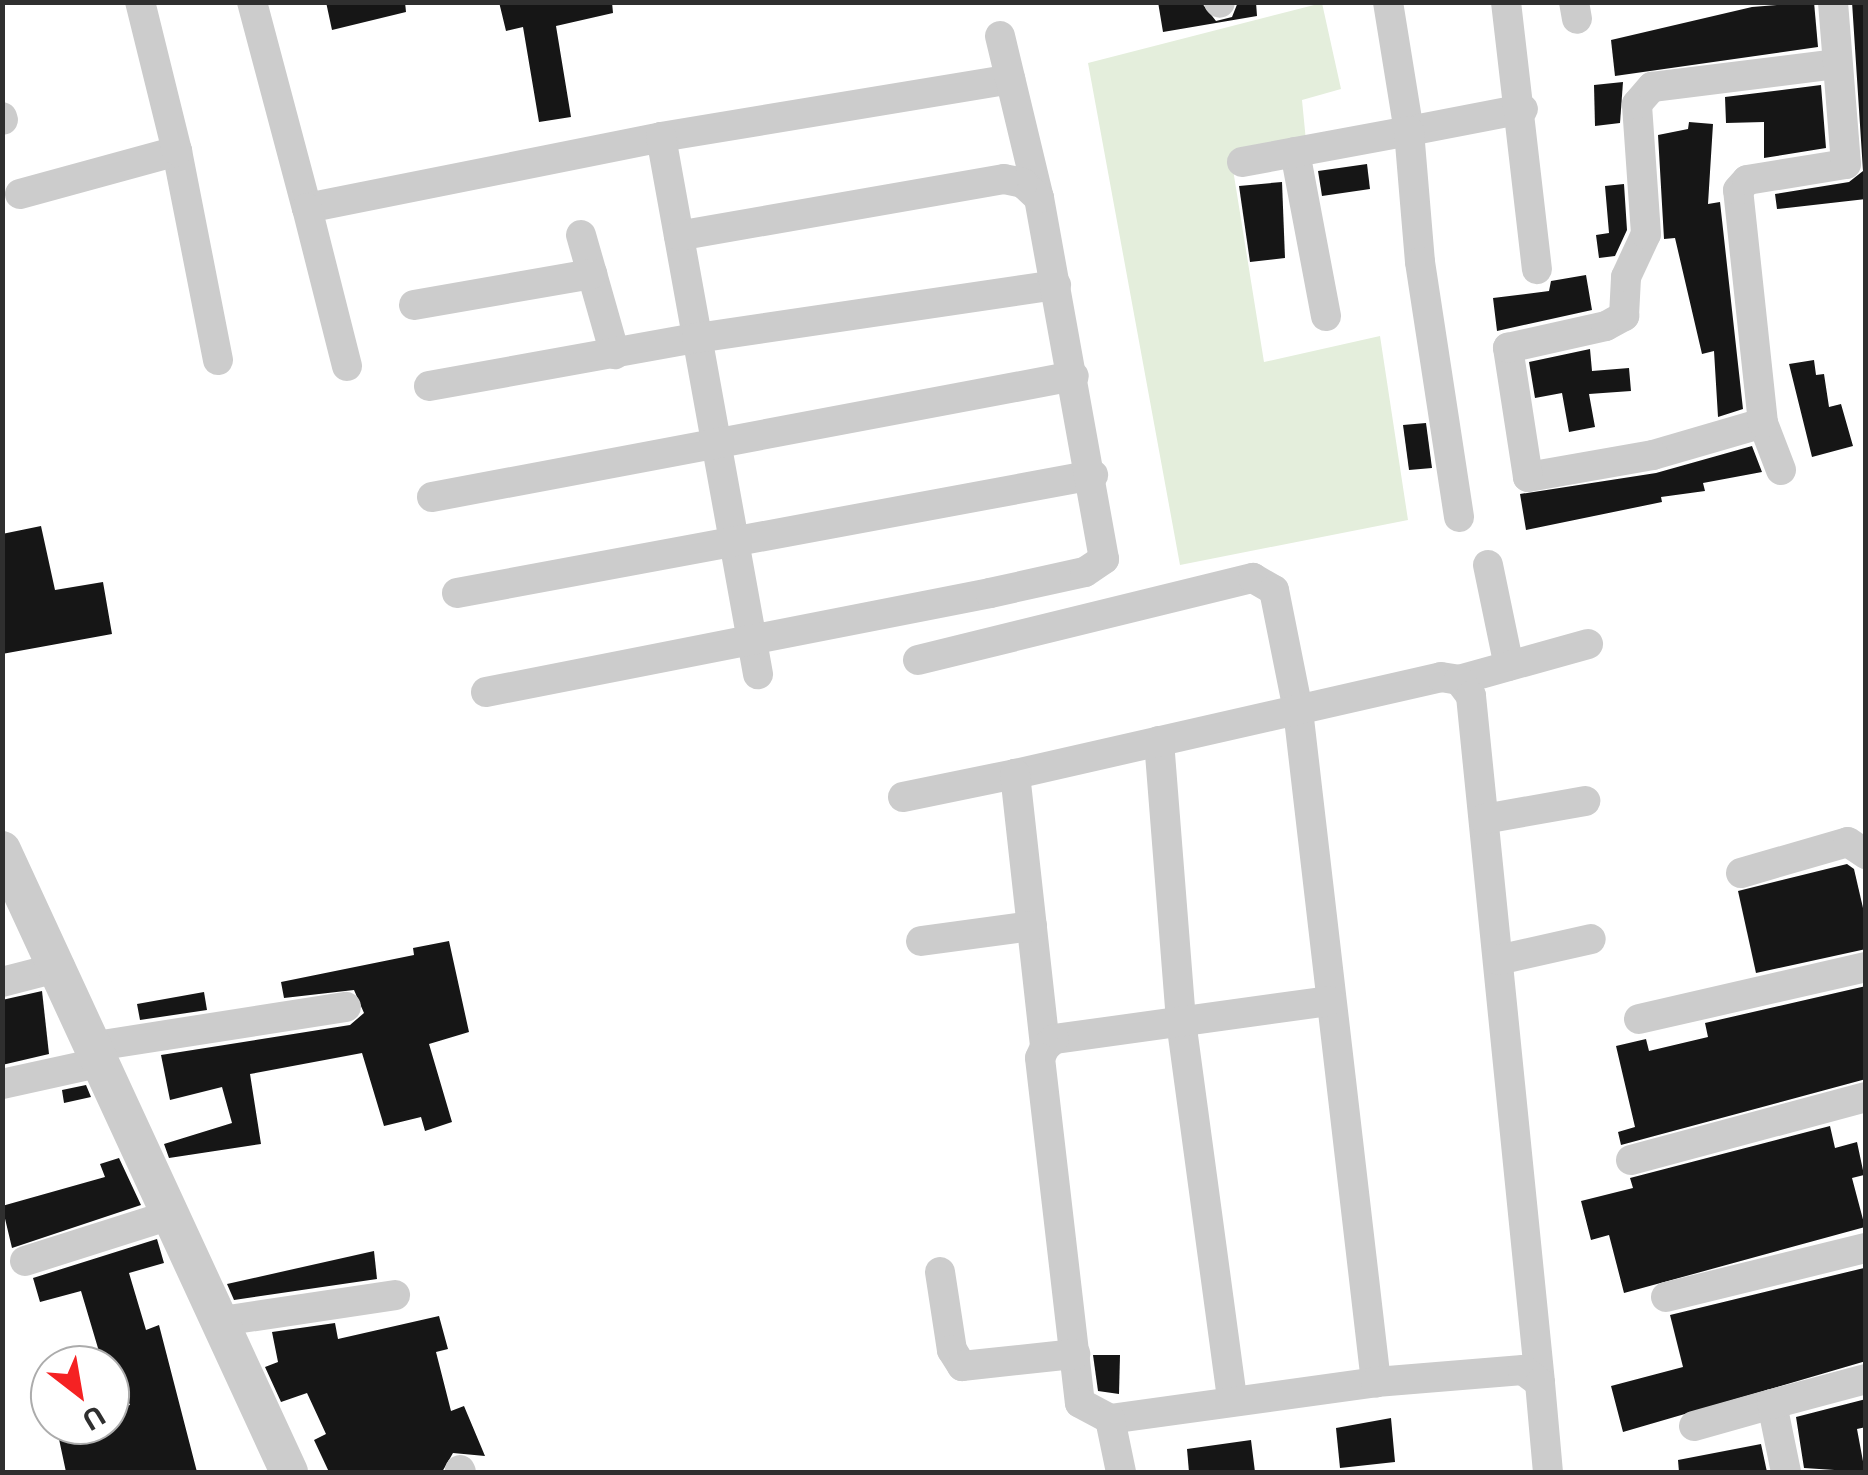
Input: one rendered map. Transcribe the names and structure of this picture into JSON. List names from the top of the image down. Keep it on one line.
{"north":"bottom right"}
